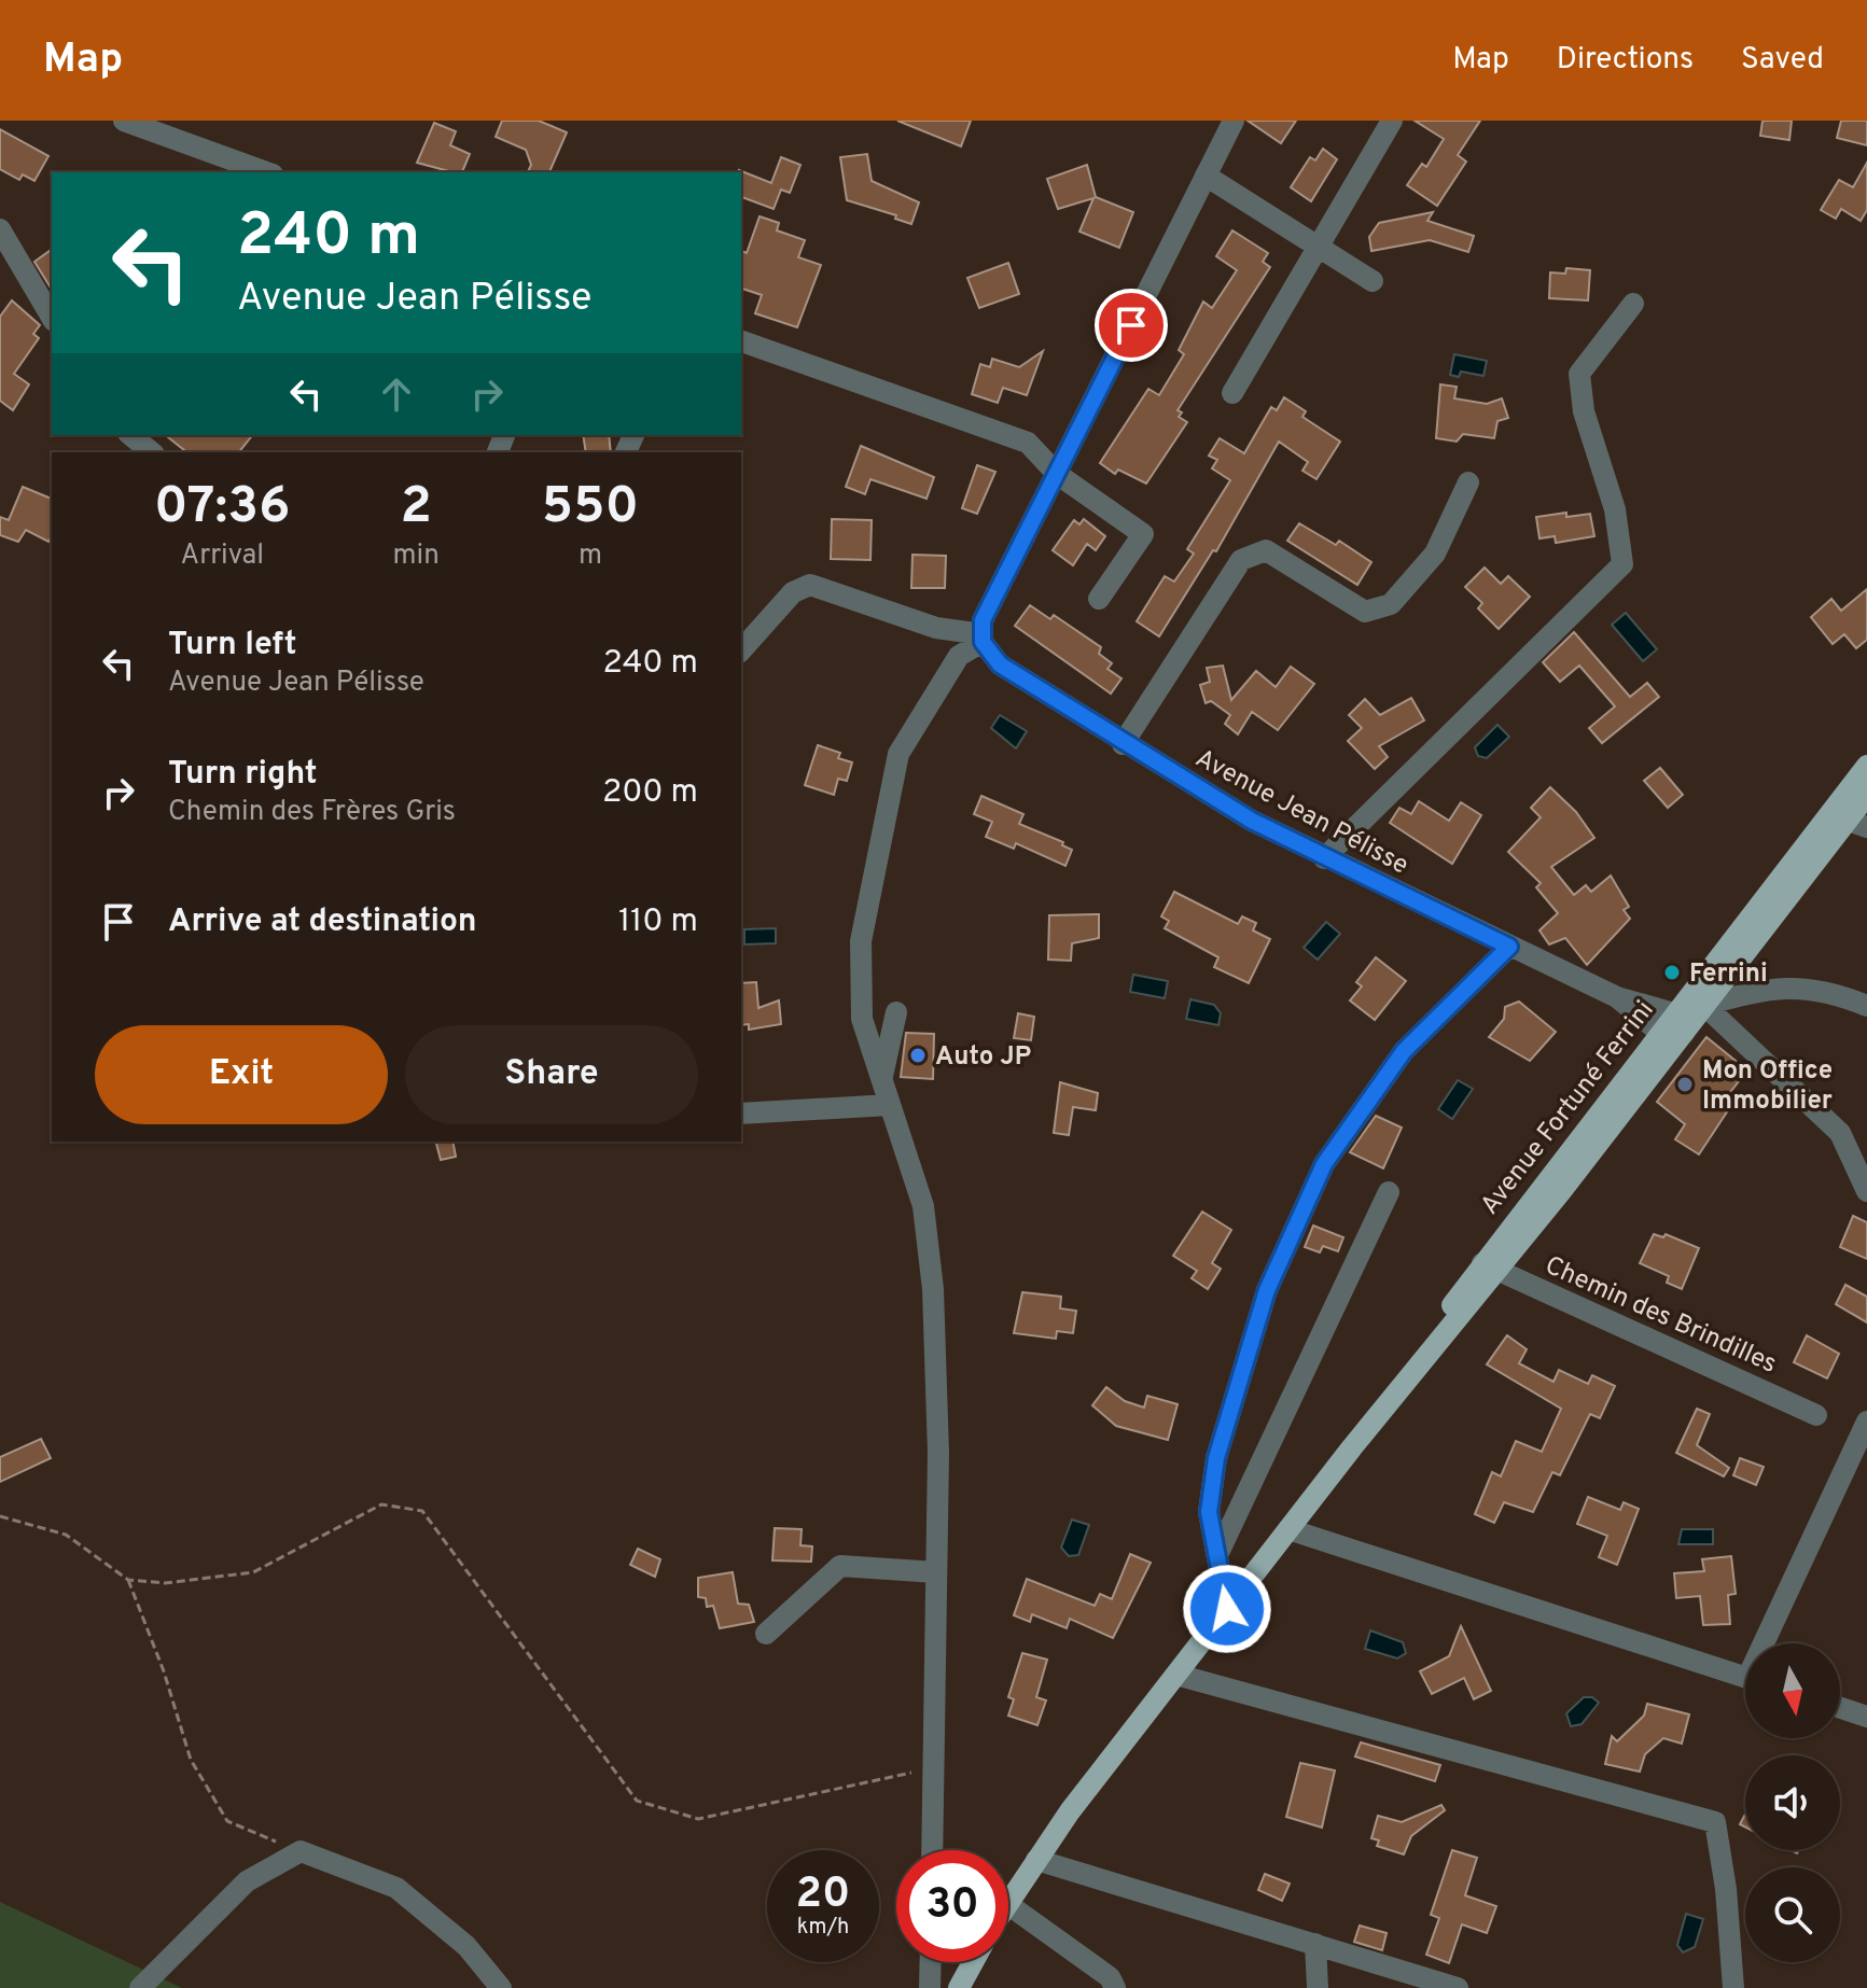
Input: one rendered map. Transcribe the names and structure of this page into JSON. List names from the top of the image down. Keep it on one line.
{"streets":{"main road":["Avenue Fortuné Ferrini"],"street":["Avenue Jean Pélisse","Chemin des Brindilles"]},"crossings":[["Avenue Jean Pélisse","Avenue Fortuné Ferrini"],["Avenue Fortuné Ferrini","Chemin des Brindilles"]],"places":["Ferrini","Auto JP","Mon Office Immobilier"],"north":"bottom","page":{"header":"Map","nav":["Map","Directions","Saved"],"turn":["240 m","Avenue Jean Pélisse"],"eta":["07:36","Arrival","2","min","550","m"],"list":[{"name":"Turn left","note":"Avenue Jean Pélisse","value":"240 m"},{"name":"Turn right","note":"Chemin des Frères Gris","value":"200 m"},{"name":"Arrive at destination","value":"110 m"}],"buttons":["Exit","Share"],"speed":"20 km/h","limit":"30"}}
